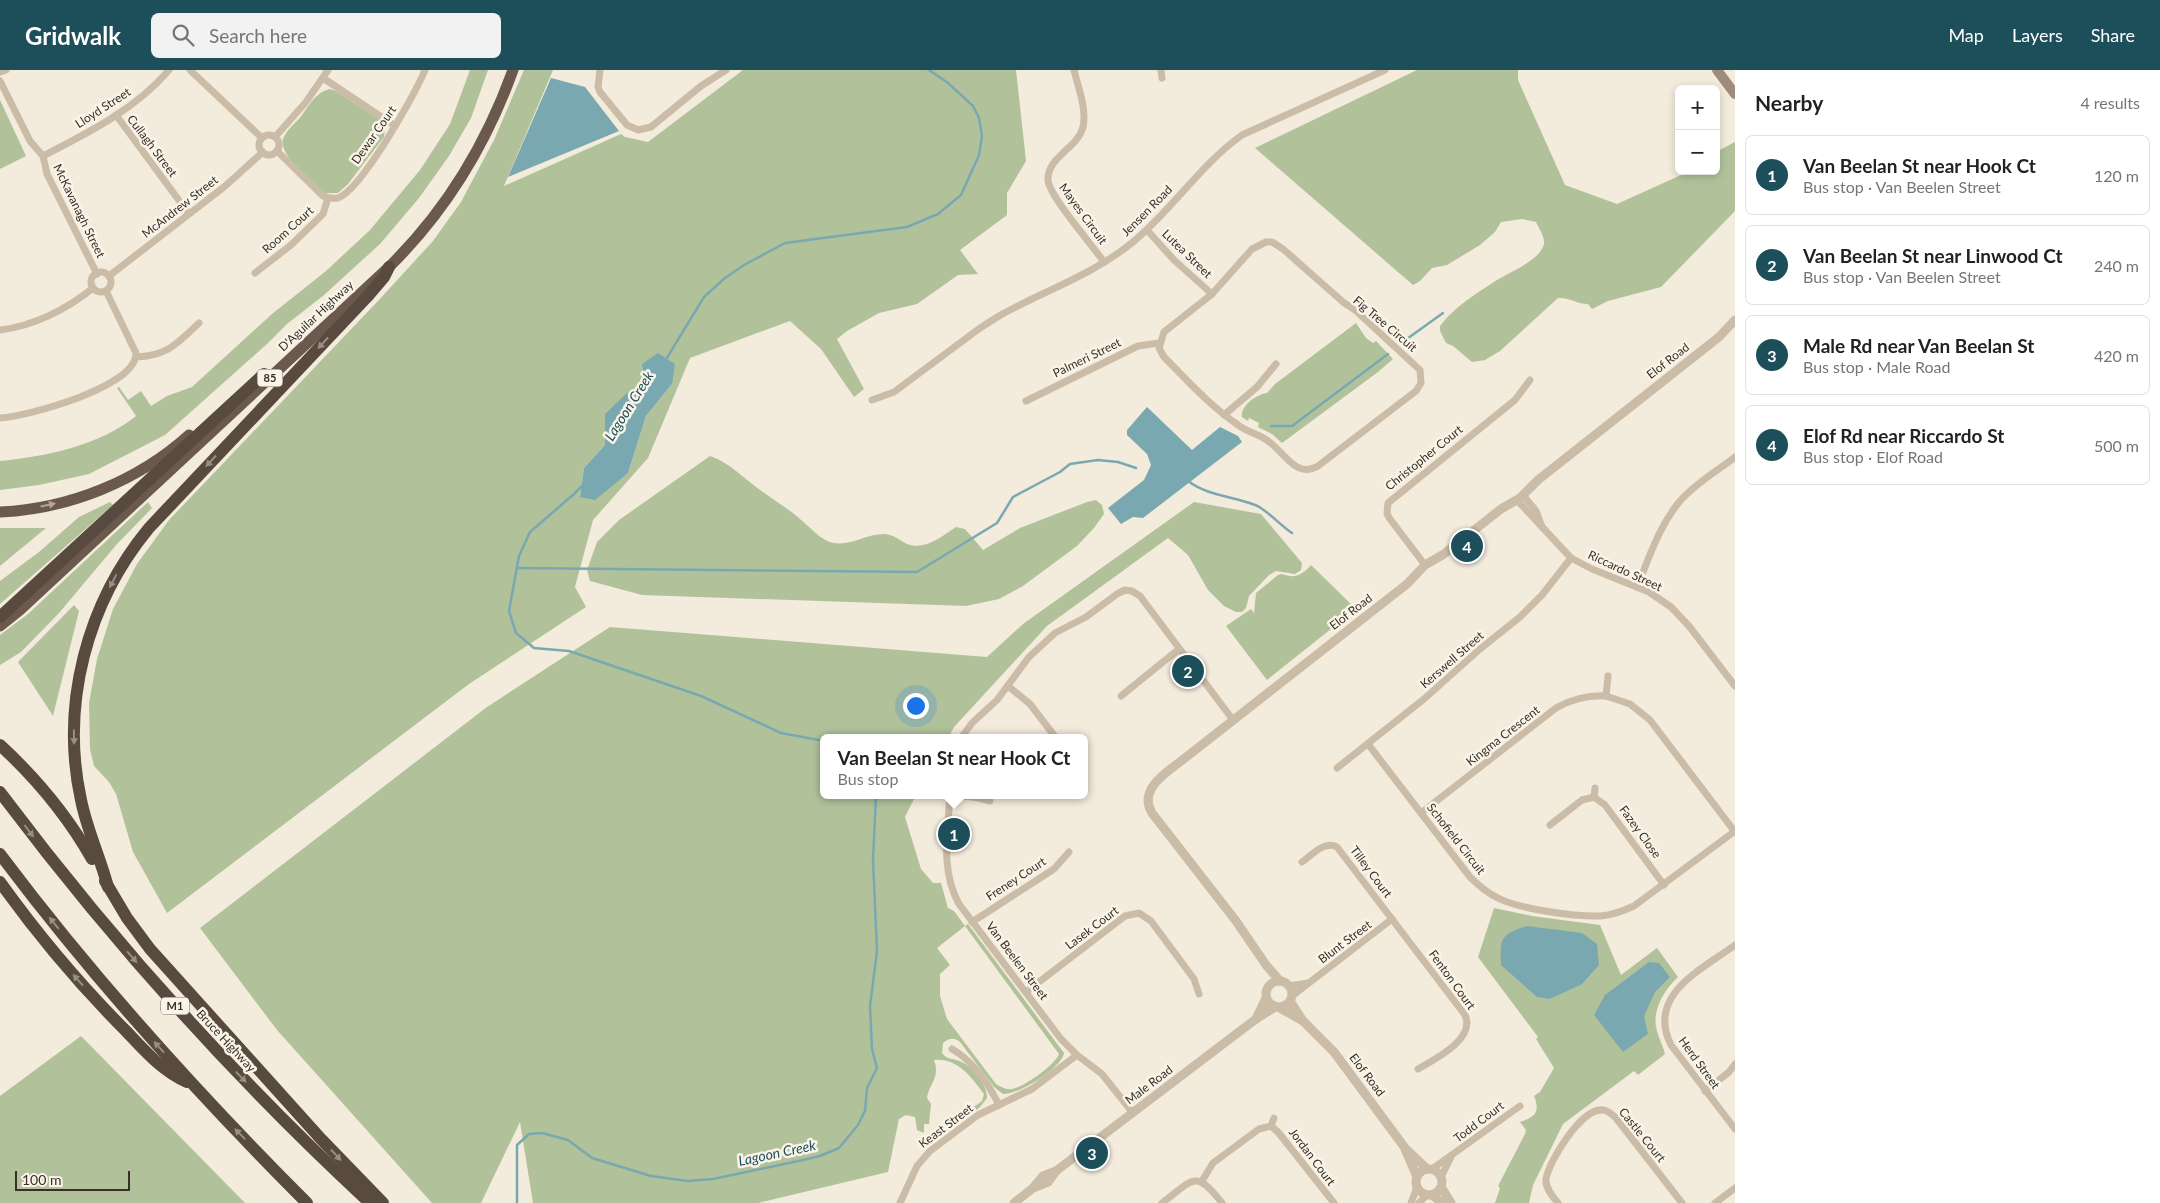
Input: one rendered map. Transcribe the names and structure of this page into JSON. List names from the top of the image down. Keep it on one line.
{"streets":{"highway":["D'Aguilar Highway","85","M1","Bruce Highway"],"street":["Lloyd Street","Dewar Court","Cullagh Street","McAndrew Street","McKavanagh Street","Jensen Road","Mayes Circuit","Room Court","Lutea Street","Fig Tree Circuit","Palmeri Street","Elof Road","Christopher Court","Riccardo Street","Kerswell Street","Kingma Crescent","Fazey Close","Schofield Circuit","Tilley Court","Freney Court","Lasek Court","Blunt Street","Van Beelen Street","Fenton Court","Herd Street","Male Road","Todd Court","Keast Street","Castle Court","Jordan Court"]},"crossings":[["Lloyd Street","Cullagh Street"],["Lloyd Street","McKavanagh Street"],["Dewar Court","Room Court"],["Cullagh Street","McAndrew Street"],["McAndrew Street","McKavanagh Street"],["Jensen Road","Mayes Circuit"],["Jensen Road","Lutea Street"],["Lutea Street","Fig Tree Circuit"],["Fig Tree Circuit","Palmeri Street"],["Elof Road","Christopher Court"],["Elof Road","Riccardo Street"],["Elof Road","Blunt Street"],["Elof Road","Male Road"],["Elof Road","Todd Court"],["Riccardo Street","Kerswell Street"],["Kerswell Street","Schofield Circuit"],["Kingma Crescent","Schofield Circuit"],["Fazey Close","Schofield Circuit"],["Tilley Court","Blunt Street"],["Tilley Court","Fenton Court"],["Freney Court","Van Beelen Street"],["Lasek Court","Van Beelen Street"],["Blunt Street","Fenton Court"],["Blunt Street","Male Road"],["Van Beelen Street","Male Road"],["Van Beelen Street","Keast Street"]],"water":["Lagoon Creek"],"scale_bar":"100 m","page":{"header":"Gridwalk","search":"Search here","nav":["Map","Layers","Share"],"heading":["Nearby","4 results"],"map_buttons":["+","−"],"list":[{"mark":"1","name":"Van Beelan St near Hook Ct","note":"Bus stop · Van Beelen Street","value":"120 m"},{"mark":"2","name":"Van Beelan St near Linwood Ct","note":"Bus stop · Van Beelen Street","value":"240 m"},{"mark":"3","name":"Male Rd near Van Beelan St","note":"Bus stop · Male Road","value":"420 m"},{"mark":"4","name":"Elof Rd near Riccardo St","note":"Bus stop · Elof Road","value":"500 m"}],"pins":["4","2","1","3"],"popup":["Van Beelan St near Hook Ct","Bus stop"],"scale":"100 m"}}
